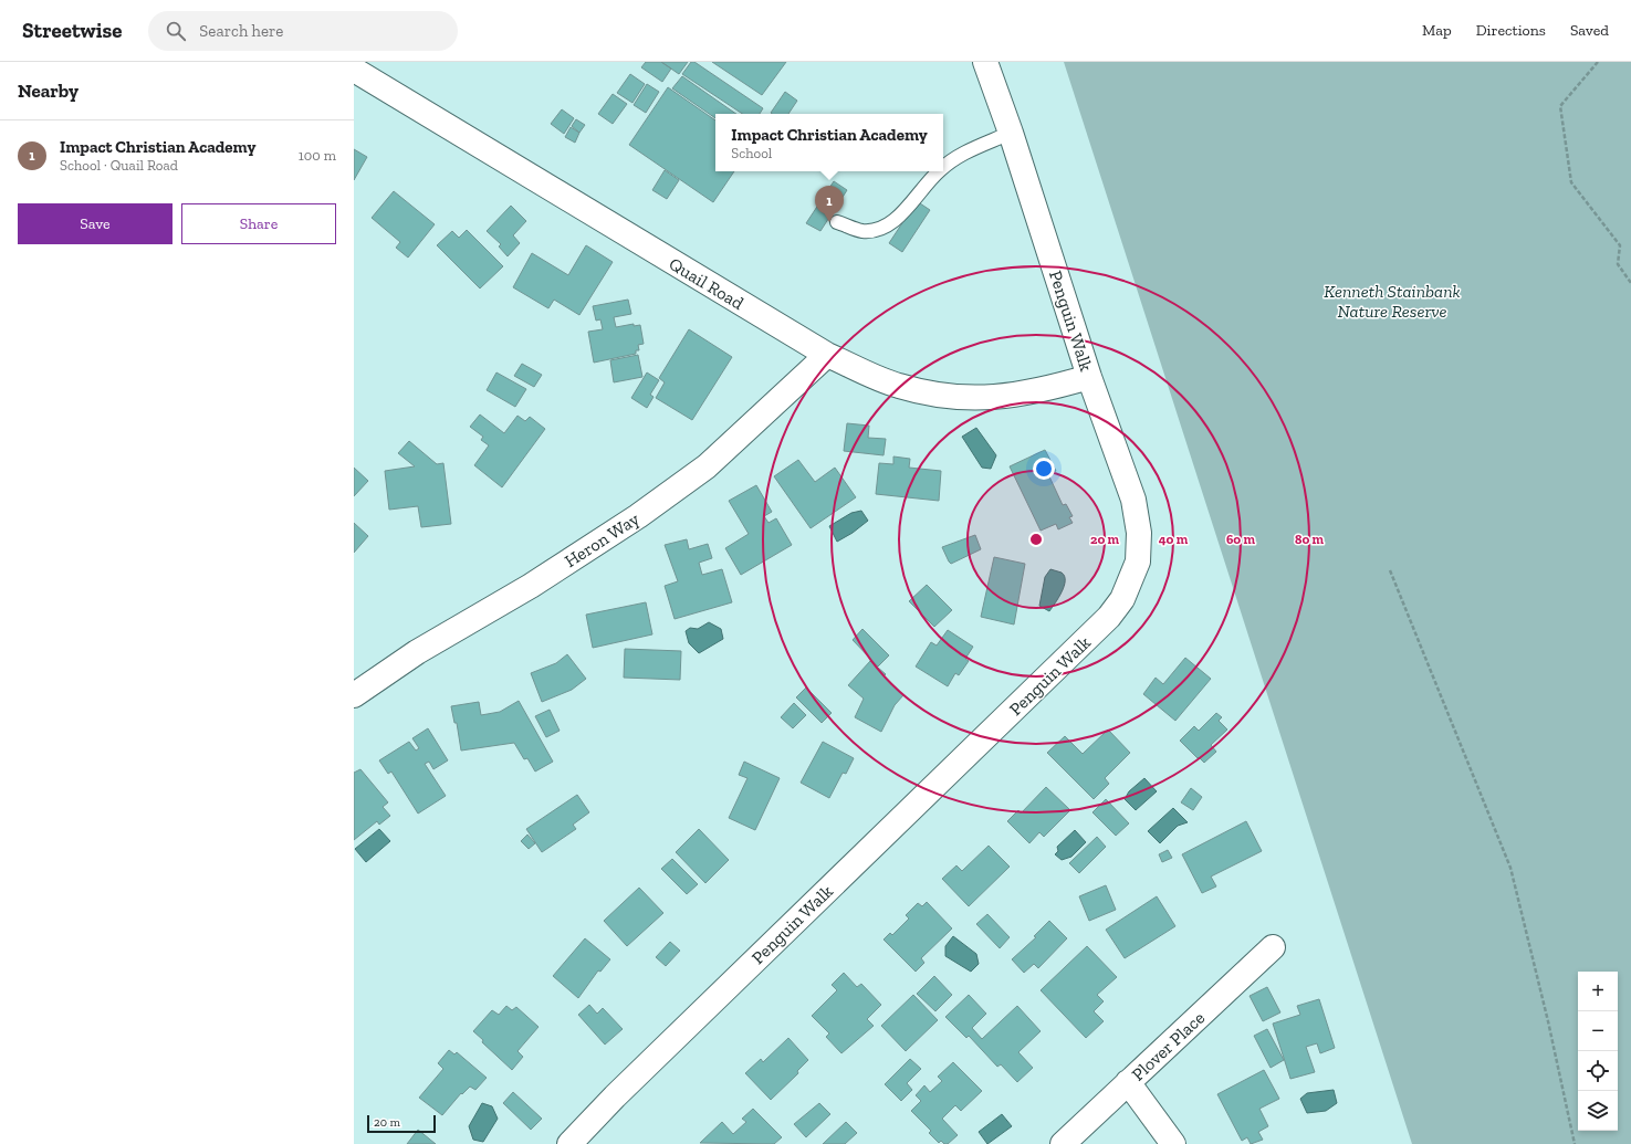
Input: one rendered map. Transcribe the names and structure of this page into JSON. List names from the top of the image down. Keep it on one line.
{"streets":{"street":["Quail Road","Penguin Walk","Heron Way","Plover Place"]},"crossings":[["Quail Road","Penguin Walk"],["Quail Road","Heron Way"]],"parks":["Kenneth Stainbank Nature Reserve"],"scale_bar":"20 m","page":{"header":"Streetwise","search":"Search here","nav":["Map","Directions","Saved"],"heading":"Nearby","popup":["Impact Christian Academy","School"],"list":[{"mark":"1","name":"Impact Christian Academy","note":"School · Quail Road","value":"100 m"}],"pins":"1","buttons":["Save","Share"],"map_buttons":["+","−"],"scale":"20 m"},"rings":["20 m","40 m","60 m","80 m"]}
